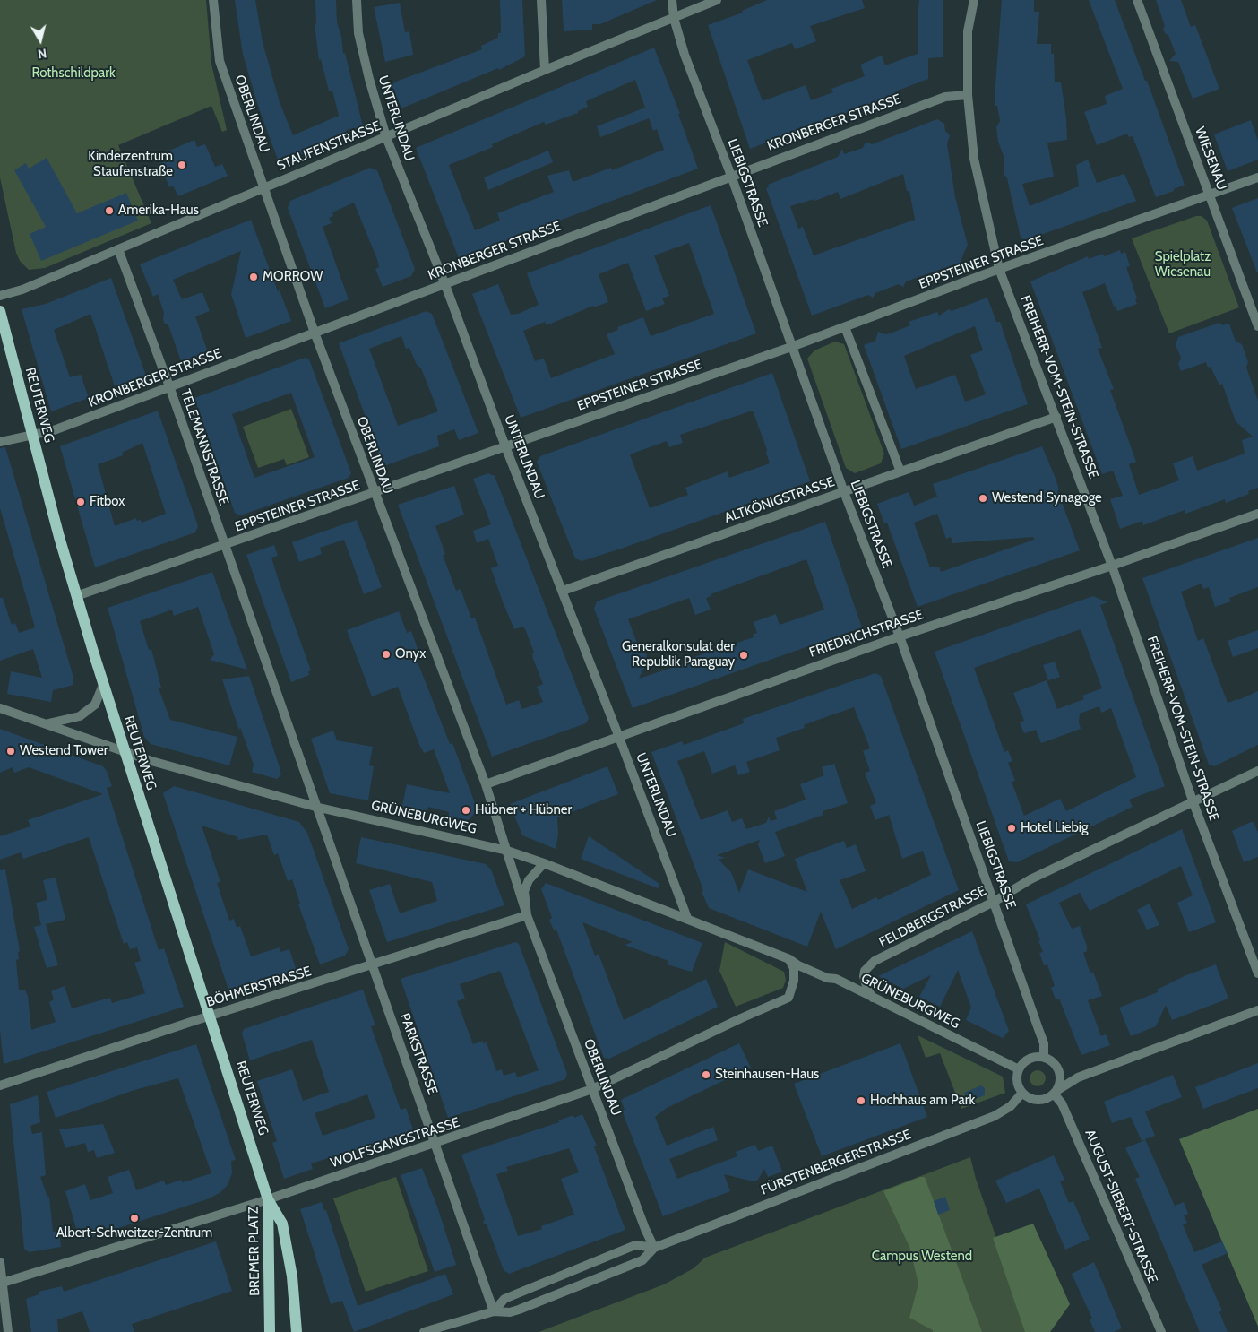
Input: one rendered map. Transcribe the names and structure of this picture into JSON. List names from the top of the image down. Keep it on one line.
{"streets":{"main road":["REUTERWEG","BREMER PLATZ"],"street":["OBERLINDAU","UNTERLINDAU","KRONBERGER STRASSE","STAUFENSTRASSE","WIESENAU","LIEBIGSTRASSE","EPPSTEINER STRASSE","FREIHERR-VOM-STEIN-STRASSE","TELEMANNSTRASSE","ALTKÖNIGSTRASSE","FRIEDRICHSTRASSE","GRÜNEBURGWEG","FELDBERGSTRASSE","BÖHMERSTRASSE","PARKSTRASSE","WOLFSGANGSTRASSE","FÜRSTENBERGERSTRASSE","AUGUST-SIEBERT-STRASSE"]},"crossings":[["OBERLINDAU","KRONBERGER STRASSE"],["OBERLINDAU","STAUFENSTRASSE"],["OBERLINDAU","EPPSTEINER STRASSE"],["OBERLINDAU","FRIEDRICHSTRASSE"],["OBERLINDAU","GRÜNEBURGWEG"],["OBERLINDAU","BÖHMERSTRASSE"],["OBERLINDAU","WOLFSGANGSTRASSE"],["OBERLINDAU","FÜRSTENBERGERSTRASSE"],["UNTERLINDAU","KRONBERGER STRASSE"],["UNTERLINDAU","STAUFENSTRASSE"],["UNTERLINDAU","EPPSTEINER STRASSE"],["UNTERLINDAU","ALTKÖNIGSTRASSE"],["UNTERLINDAU","FRIEDRICHSTRASSE"],["UNTERLINDAU","GRÜNEBURGWEG"],["KRONBERGER STRASSE","LIEBIGSTRASSE"],["KRONBERGER STRASSE","FREIHERR-VOM-STEIN-STRASSE"],["KRONBERGER STRASSE","REUTERWEG"],["KRONBERGER STRASSE","TELEMANNSTRASSE"],["STAUFENSTRASSE","LIEBIGSTRASSE"],["STAUFENSTRASSE","TELEMANNSTRASSE"],["WIESENAU","EPPSTEINER STRASSE"],["LIEBIGSTRASSE","EPPSTEINER STRASSE"],["LIEBIGSTRASSE","ALTKÖNIGSTRASSE"],["LIEBIGSTRASSE","FRIEDRICHSTRASSE"],["LIEBIGSTRASSE","GRÜNEBURGWEG"],["LIEBIGSTRASSE","FELDBERGSTRASSE"],["LIEBIGSTRASSE","FÜRSTENBERGERSTRASSE"],["LIEBIGSTRASSE","AUGUST-SIEBERT-STRASSE"],["EPPSTEINER STRASSE","FREIHERR-VOM-STEIN-STRASSE"],["EPPSTEINER STRASSE","REUTERWEG"],["EPPSTEINER STRASSE","TELEMANNSTRASSE"],["FREIHERR-VOM-STEIN-STRASSE","ALTKÖNIGSTRASSE"],["FREIHERR-VOM-STEIN-STRASSE","FRIEDRICHSTRASSE"],["FREIHERR-VOM-STEIN-STRASSE","FELDBERGSTRASSE"],["REUTERWEG","GRÜNEBURGWEG"],["REUTERWEG","BÖHMERSTRASSE"],["REUTERWEG","WOLFSGANGSTRASSE"],["REUTERWEG","BREMER PLATZ"],["TELEMANNSTRASSE","GRÜNEBURGWEG"],["TELEMANNSTRASSE","PARKSTRASSE"],["GRÜNEBURGWEG","FELDBERGSTRASSE"],["GRÜNEBURGWEG","PARKSTRASSE"],["GRÜNEBURGWEG","WOLFSGANGSTRASSE"],["GRÜNEBURGWEG","FÜRSTENBERGERSTRASSE"],["GRÜNEBURGWEG","AUGUST-SIEBERT-STRASSE"],["BÖHMERSTRASSE","PARKSTRASSE"],["PARKSTRASSE","WOLFSGANGSTRASSE"],["PARKSTRASSE","FÜRSTENBERGERSTRASSE"],["WOLFSGANGSTRASSE","BREMER PLATZ"],["FÜRSTENBERGERSTRASSE","AUGUST-SIEBERT-STRASSE"]],"parks":["Rothschildpark","Spielplatz Wiesenau","Campus Westend"],"places":["Kinderzentrum Staufenstraße","Amerika-Haus","MORROW","Westend Synagoge","Fitbox","Onyx","Generalkonsulat der Republik Paraguay","Westend Tower","Hübner + Hübner","Hotel Liebig","Steinhausen-Haus","Hochhaus am Park","Albert-Schweitzer-Zentrum"],"north":"bottom"}
